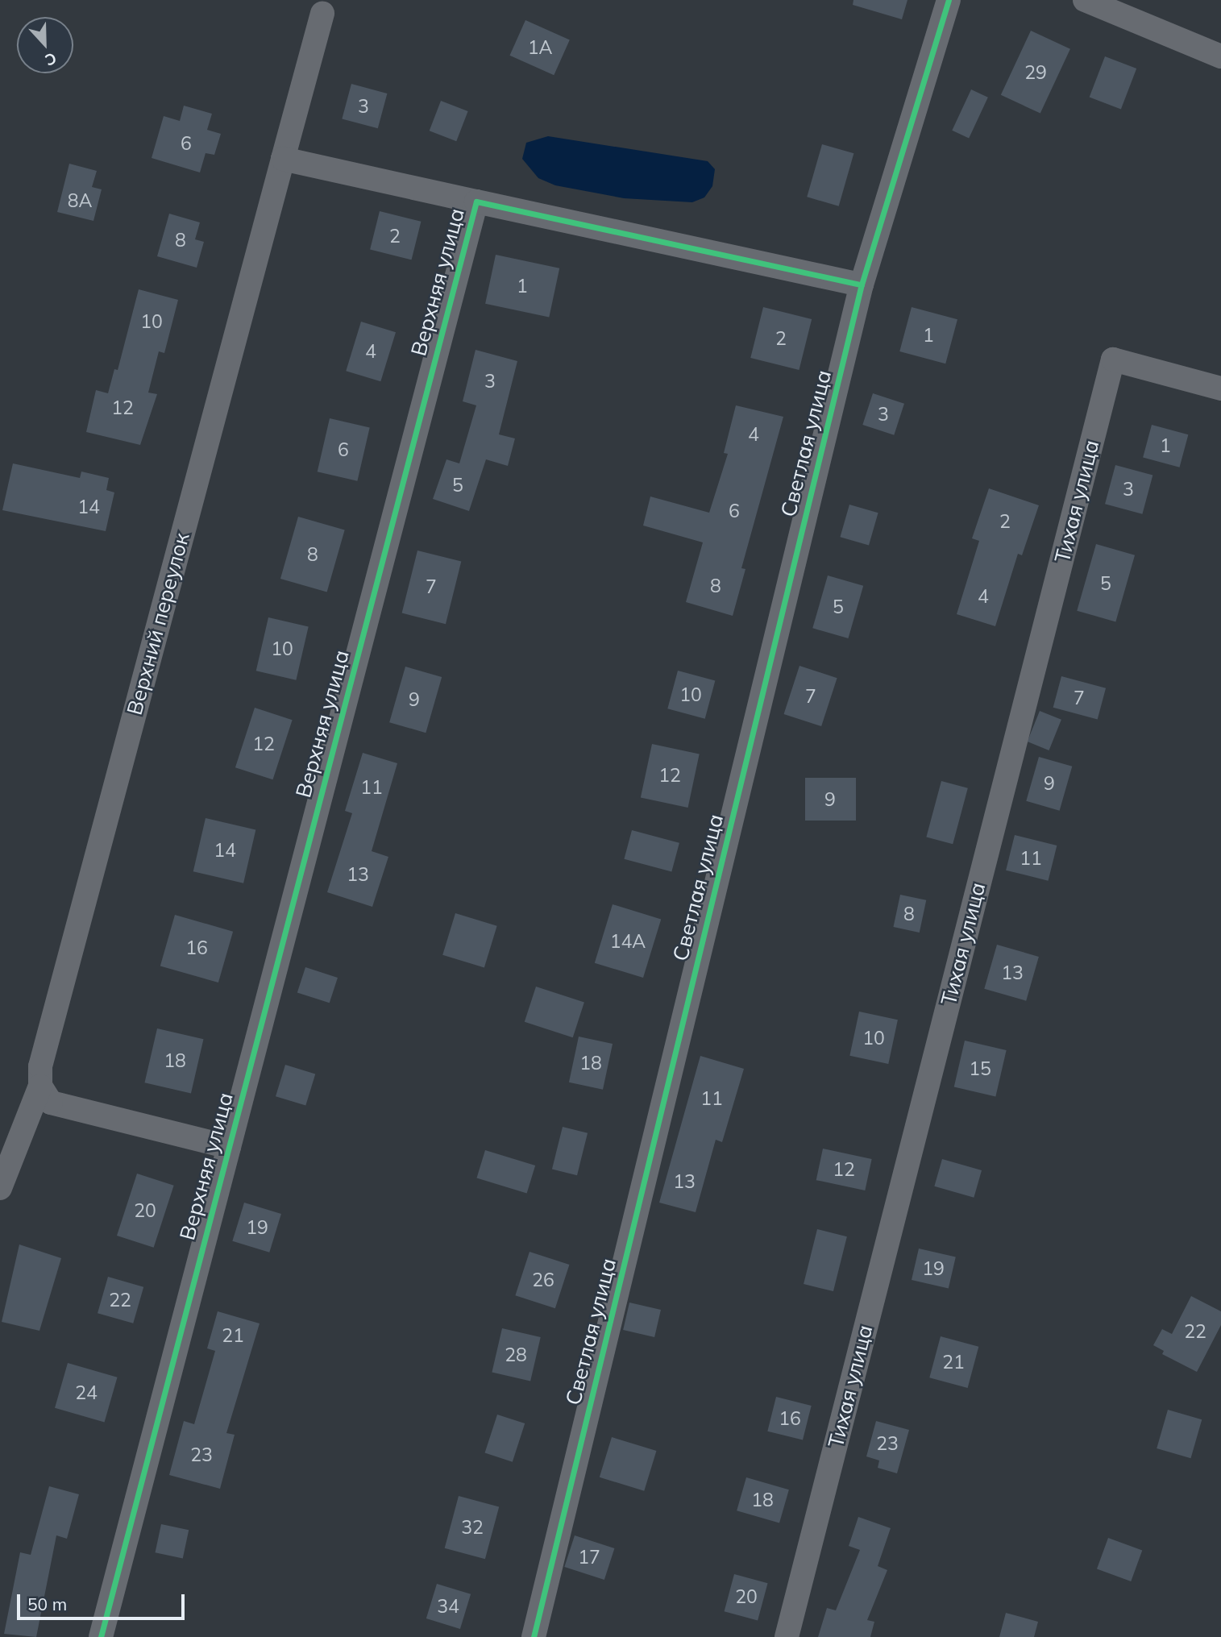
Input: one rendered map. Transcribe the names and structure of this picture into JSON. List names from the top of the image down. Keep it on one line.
{"streets":{"street":["Верхняя улица","Светлая улица","Тихая улица","Верхний переулок"]},"crossings":[["Верхняя улица","Светлая улица"]],"house_numbers":["1А","29","3","6","8А","2","8","1","10","1","2","4","3","12","3","4","1","6","5","3","14","6","2","8","5","8","7","4","5","10","10","7","7","9","12","12","9","11","9","14","11","13","8","14А","16","13","10","18","18","15","11","12","13","20","19","19","26","22","22","21","28","21","24","16","23","23","18","32","17","20","34"],"scale_bar":"50 m","north":"bottom"}
